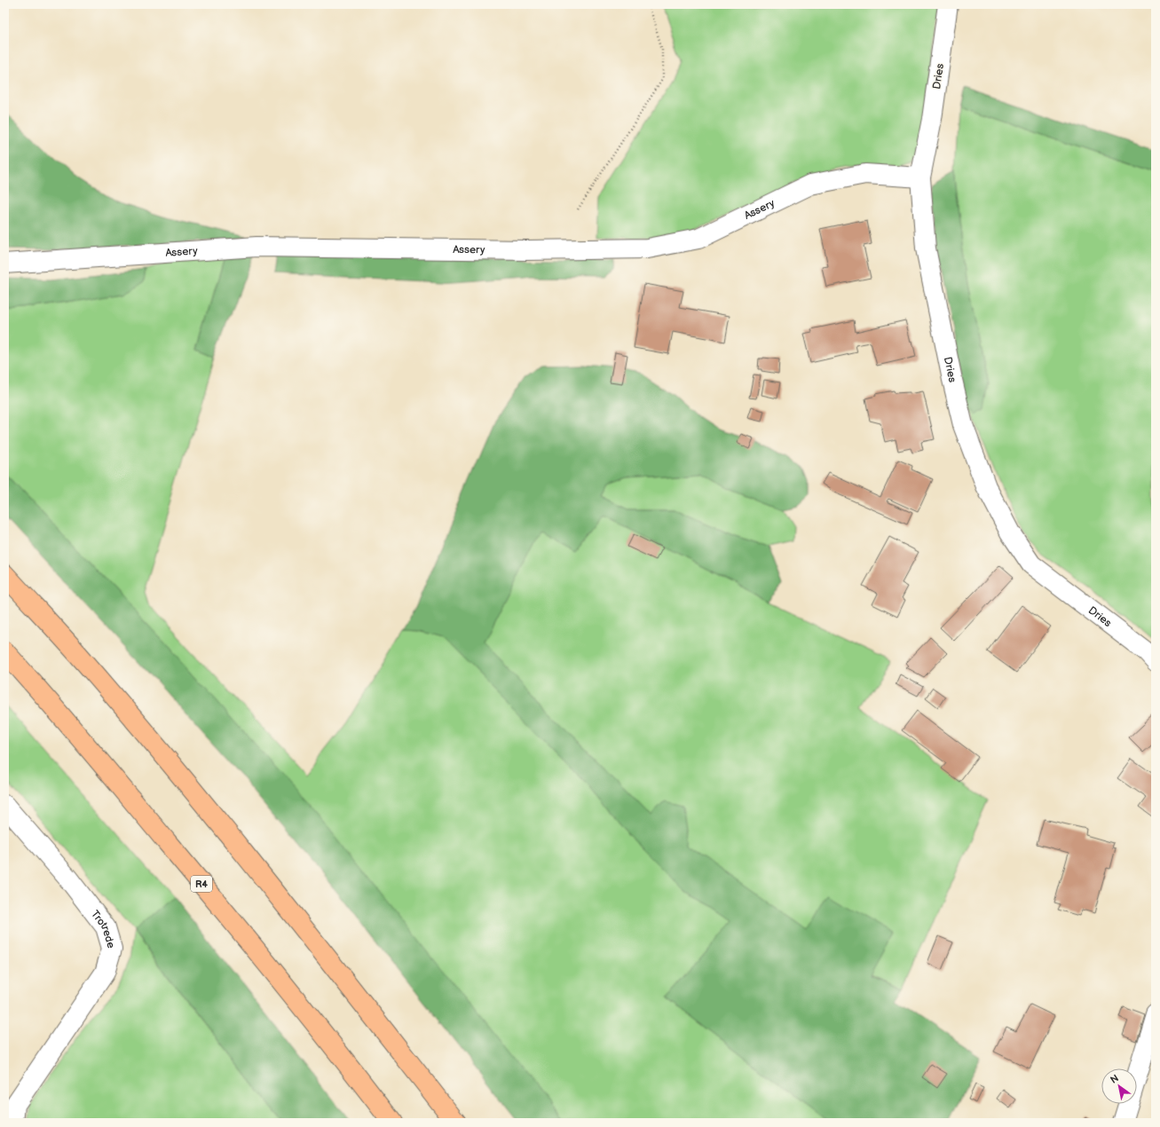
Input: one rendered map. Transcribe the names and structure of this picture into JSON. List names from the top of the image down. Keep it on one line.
{"streets":{"highway":["R4"],"street":["Dries","Assery","Trotrede"]},"crossings":[["Dries","Assery"]],"north":"top left"}
